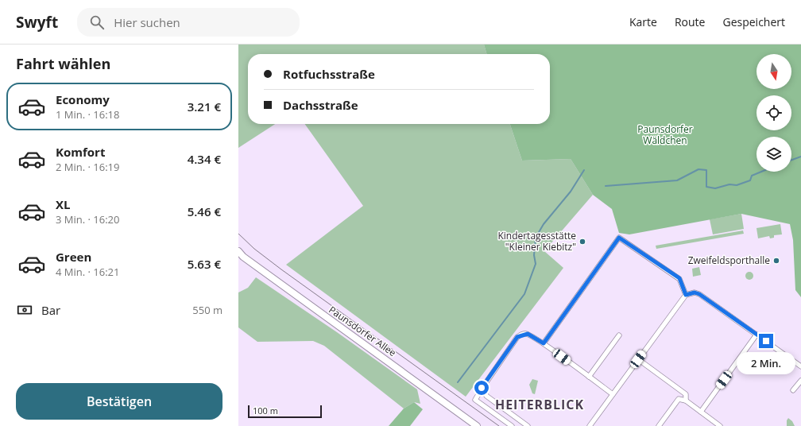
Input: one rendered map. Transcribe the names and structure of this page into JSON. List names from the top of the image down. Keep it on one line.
{"streets":{"main road":["Paunsdorfer Allee"]},"districts":["HEITERBLICK"],"parks":["Paunsdorfer Wäldchen"],"places":["Kindertagesstätte \"Kleiner Kiebitz\"","Zweifeldsporthalle"],"scale_bar":"100 m","north":"bottom","page":{"header":"Swyft","search":"Hier suchen","nav":["Karte","Route","Gespeichert"],"heading":"Fahrt wählen","banner":["Rotfuchsstraße","Dachsstraße"],"list":[{"name":"Economy","note":"1 Min. · 16:18","value":"3.21 €"},{"name":"Komfort","note":"2 Min. · 16:19","value":"4.34 €"},{"name":"XL","note":"3 Min. · 16:20","value":"5.46 €"},{"name":"Green","note":"4 Min. · 16:21","value":"5.63 €"}],"pay":["Bar","550 m"],"bubble":"2 Min.","buttons":"Bestätigen","scale":"100 m"}}
